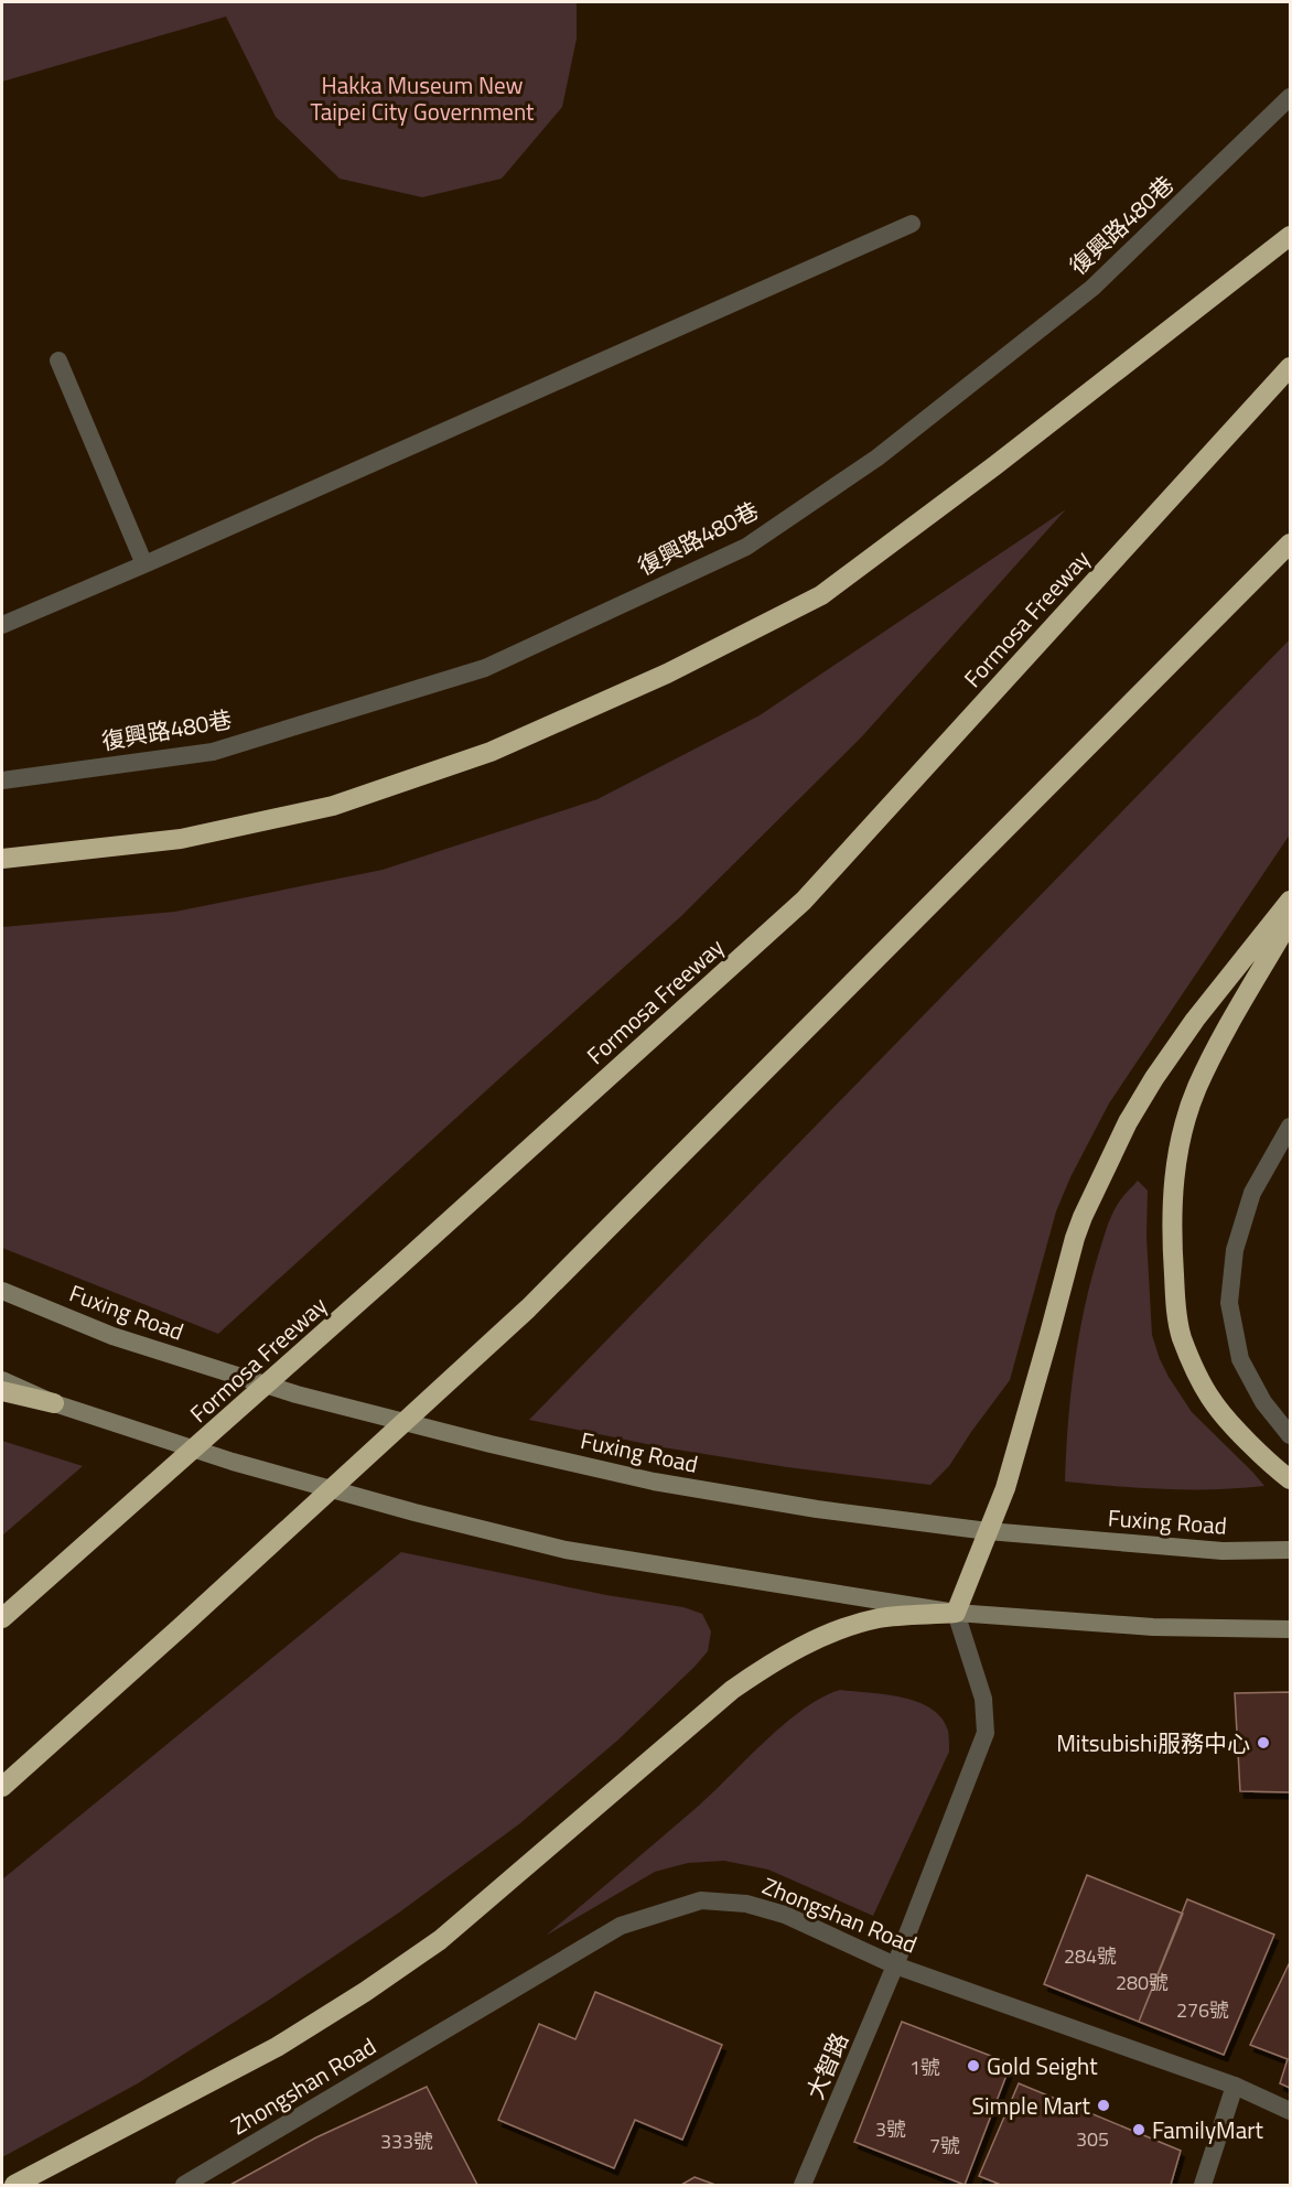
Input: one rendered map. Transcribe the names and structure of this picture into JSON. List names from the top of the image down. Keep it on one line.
{"streets":{"highway":["Formosa Freeway"],"main road":["Fuxing Road"],"street":["復興路480巷","Zhongshan Road","大智路"]},"crossings":[["Zhongshan Road","大智路"]],"parks":["Hakka Museum New Taipei City Government"],"places":["Mitsubishi服務中心","Gold Seight","Simple Mart","FamilyMart"],"house_numbers":["284號","280號","276號","1號","3號","305","333號","7號"]}
